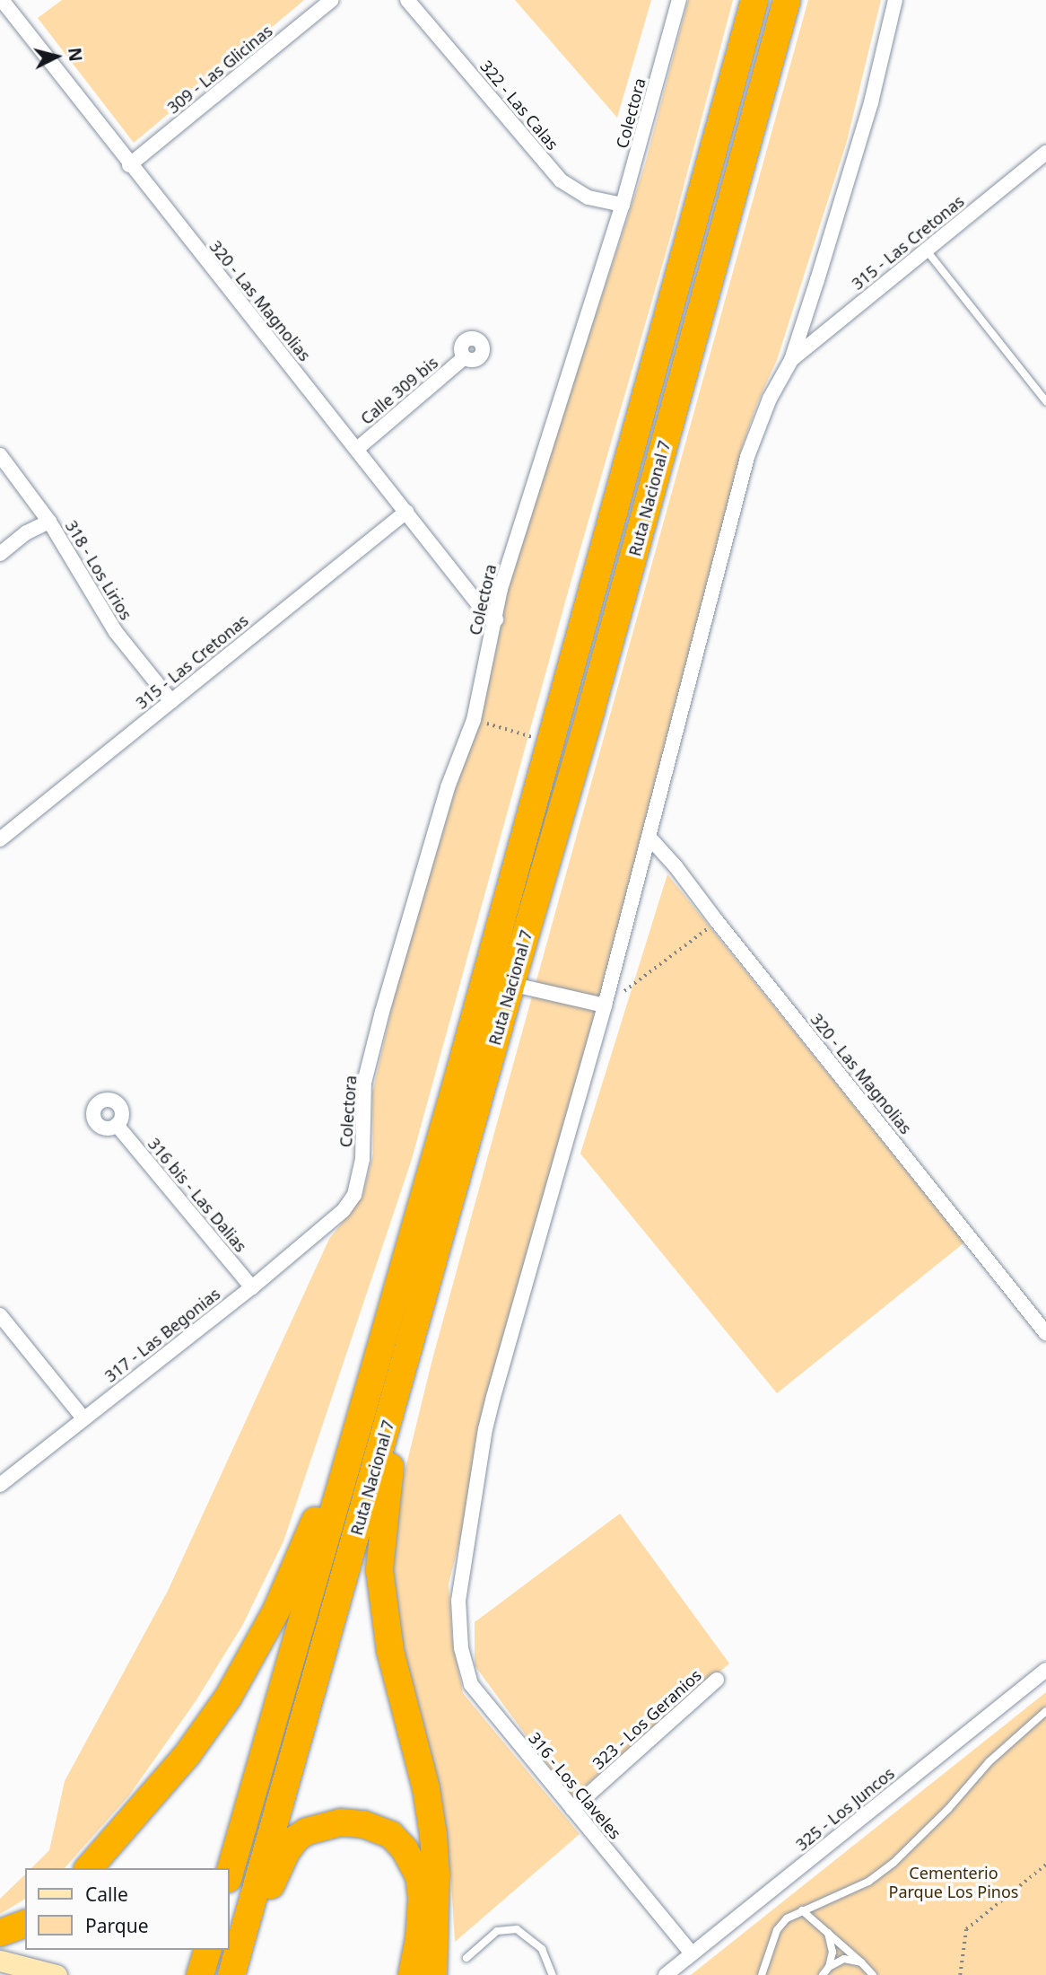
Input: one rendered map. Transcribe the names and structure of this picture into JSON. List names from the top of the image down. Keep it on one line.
{"streets":{"highway":["Ruta Nacional 7"],"street":["309 - Las Glicinas","322 - Las Calas","Colectora","315 - Las Cretonas","320 - Las Magnolias","Calle 309 bis","318 - Los Lirios","316 bis - Las Dalias","317 - Las Begonias","323 - Los Geranios","316 - Los Claveles","325 - Los Juncos"]},"crossings":[["309 - Las Glicinas","320 - Las Magnolias"],["322 - Las Calas","Colectora"],["Colectora","320 - Las Magnolias"],["Colectora","317 - Las Begonias"],["315 - Las Cretonas","320 - Las Magnolias"],["315 - Las Cretonas","318 - Los Lirios"],["320 - Las Magnolias","Calle 309 bis"],["316 bis - Las Dalias","317 - Las Begonias"],["323 - Los Geranios","316 - Los Claveles"],["316 - Los Claveles","325 - Los Juncos"]],"parks":["Cementerio Parque Los Pinos"],"legend":["Calle","Parque"],"north":"right"}
